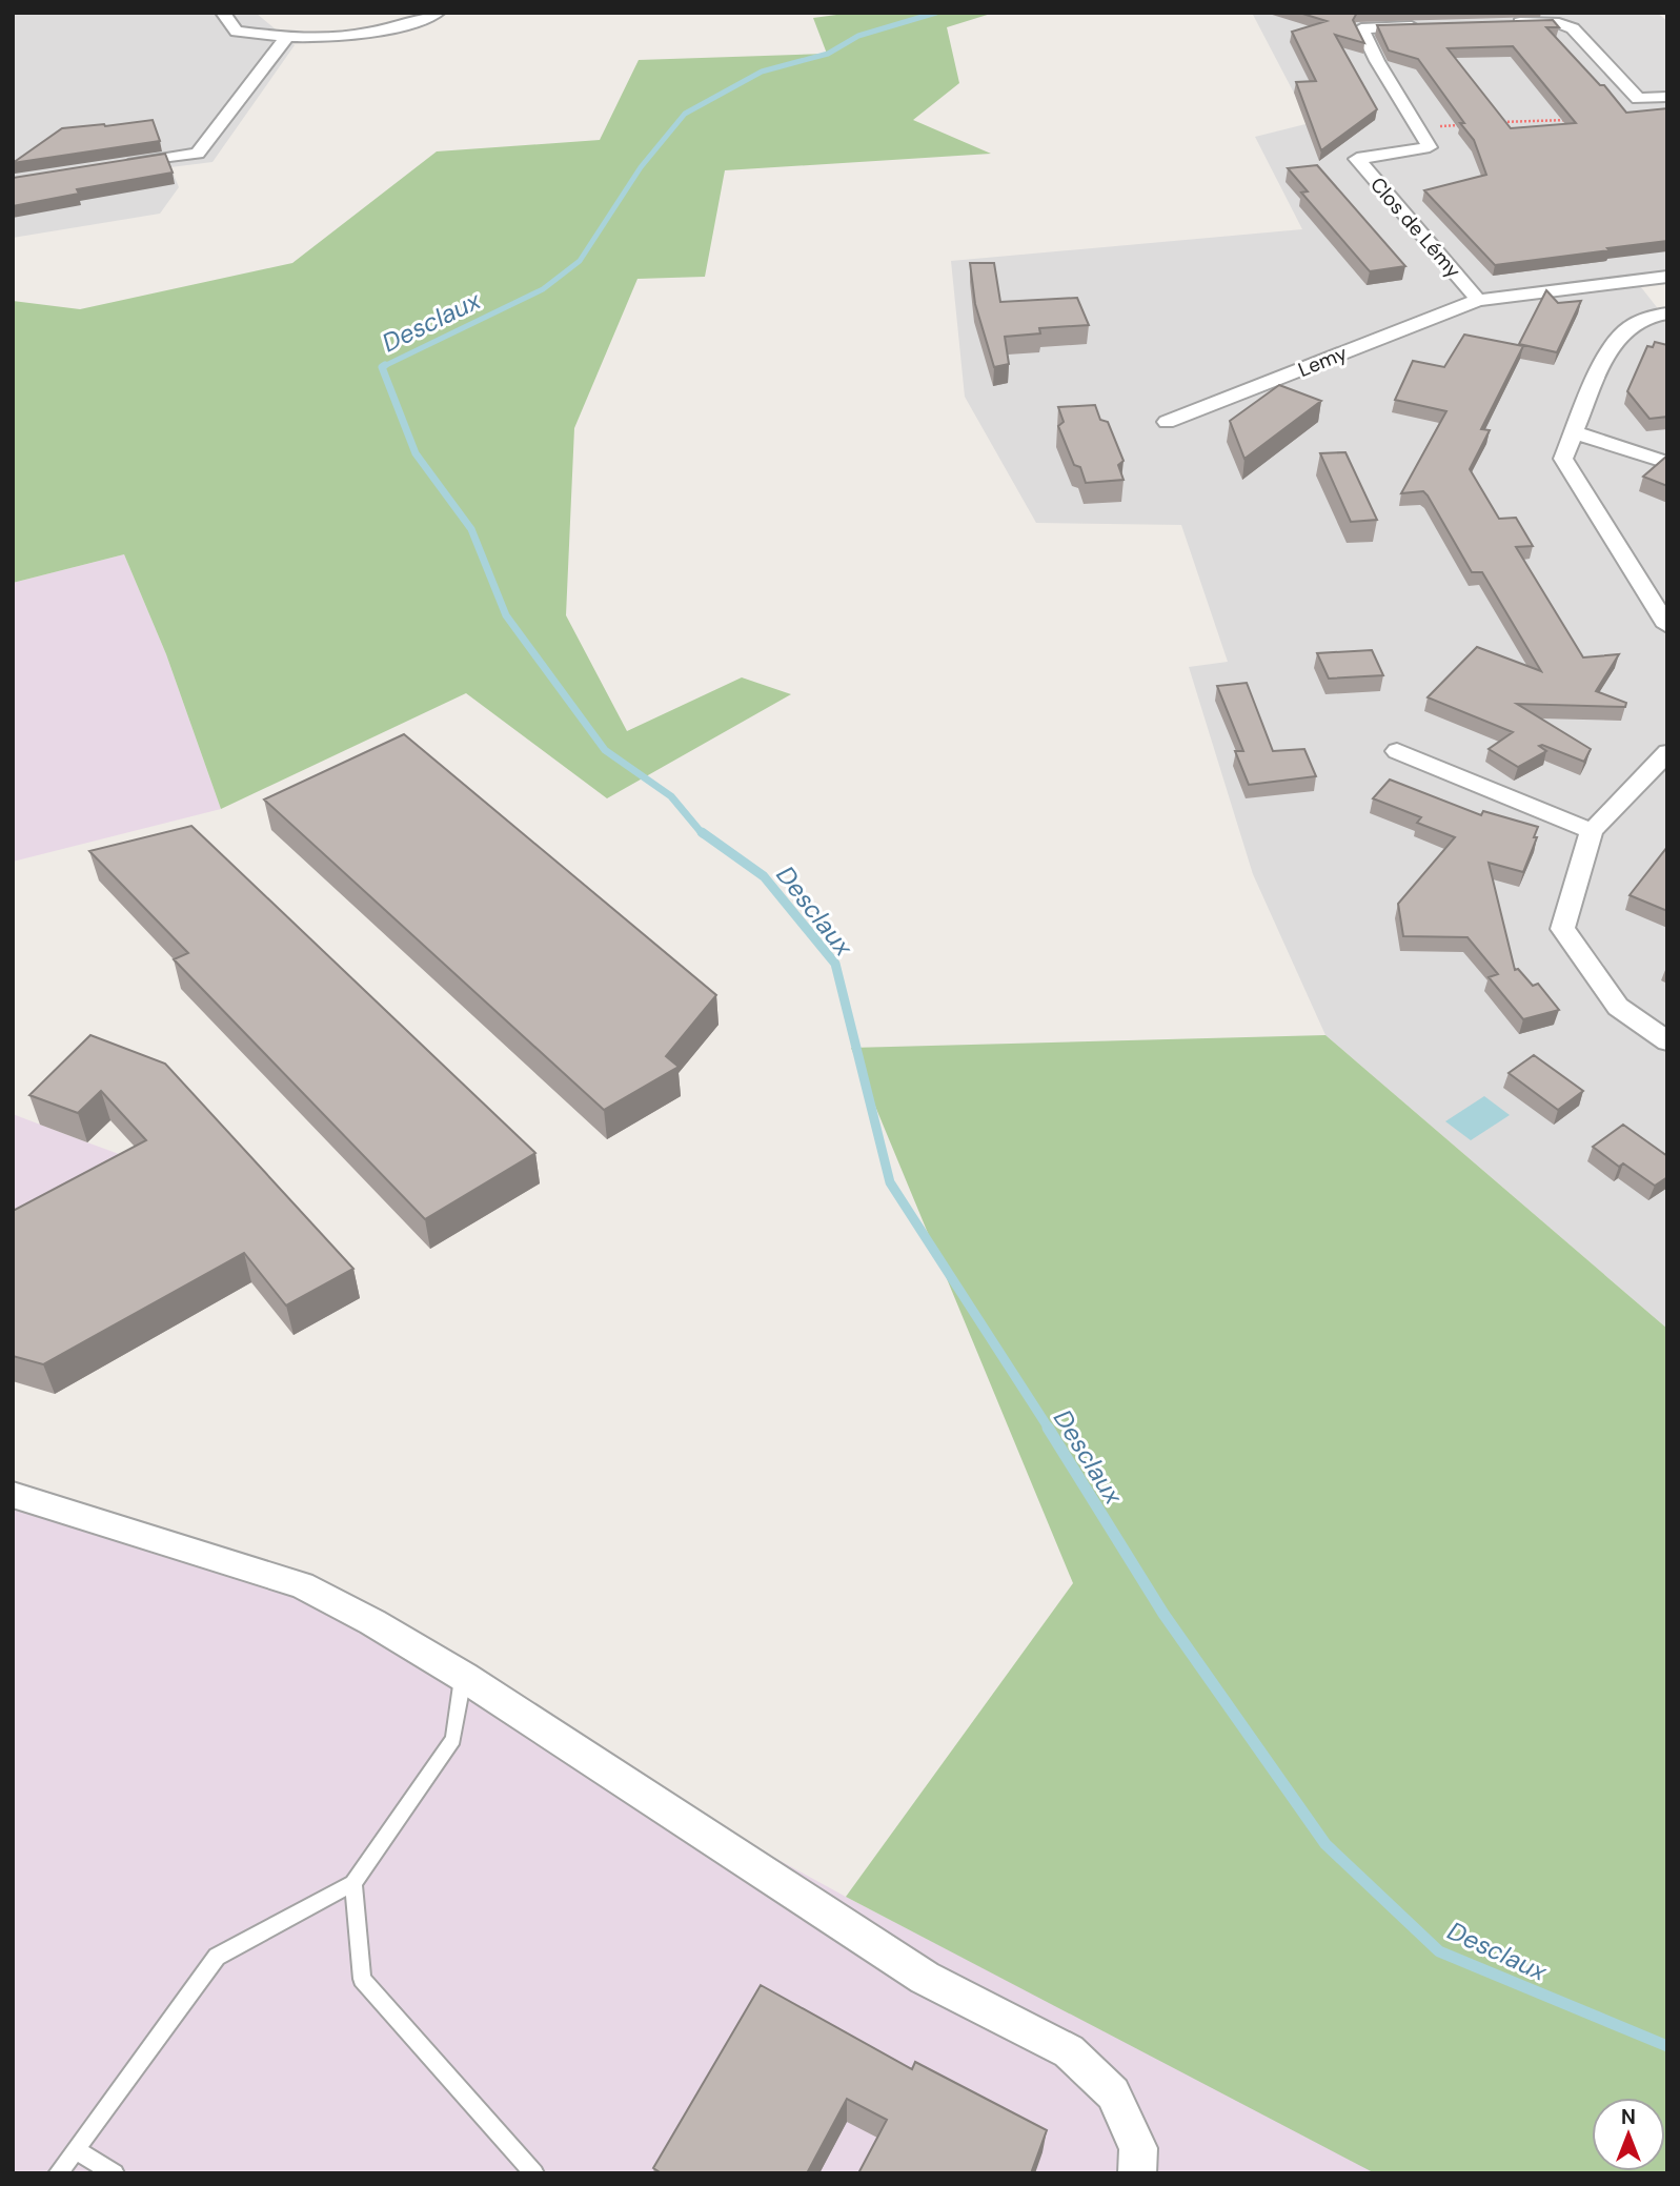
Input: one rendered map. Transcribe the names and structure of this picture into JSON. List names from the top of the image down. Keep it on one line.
{"streets":{"street":["Clos de Lémy","Lemy"]},"crossings":[["Clos de Lémy","Lemy"]],"water":["Desclaux"],"north":"top"}
